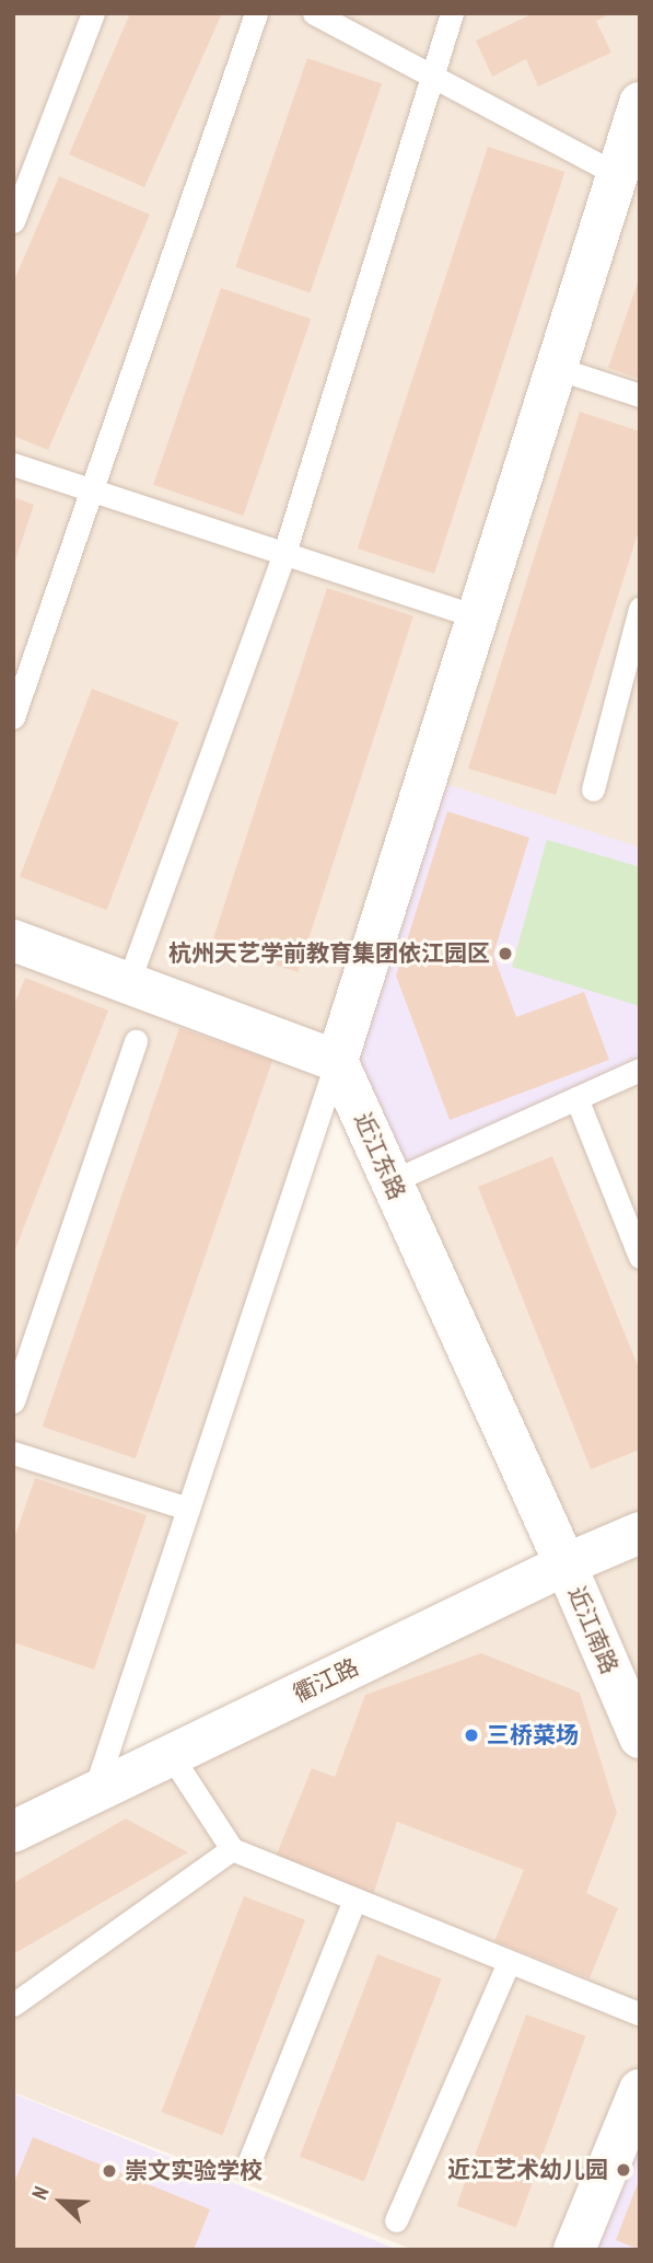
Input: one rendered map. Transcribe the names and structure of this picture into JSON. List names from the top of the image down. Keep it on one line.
{"streets":{"street":["近江东路","近江南路","衢江路"]},"crossings":[["近江东路","近江南路"],["近江东路","衢江路"],["近江南路","衢江路"]],"places":["杭州天艺学前教育集团依江园区","三桥菜场","近江艺术幼儿园","崇文实验学校"],"north":"top left"}
